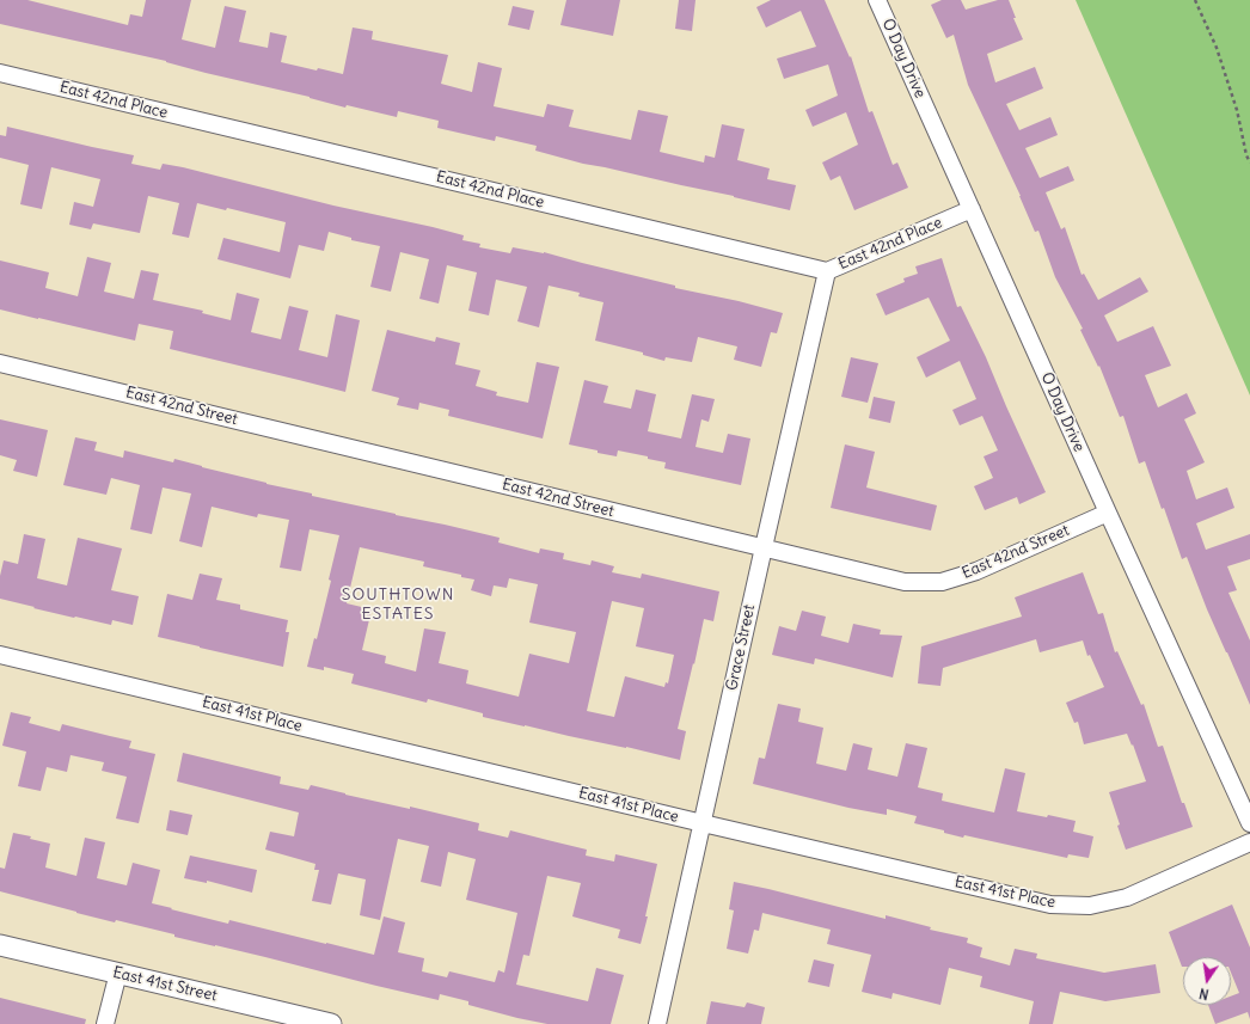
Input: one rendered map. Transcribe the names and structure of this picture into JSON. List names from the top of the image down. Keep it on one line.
{"streets":{"street":["O Day Drive","East 42nd Place","East 42nd Street","Grace Street","East 41st Place","East 41st Street"]},"crossings":[["O Day Drive","East 42nd Place"],["O Day Drive","East 42nd Street"],["East 42nd Place","Grace Street"],["East 42nd Street","Grace Street"],["Grace Street","East 41st Place"]],"districts":["SOUTHTOWN ESTATES"],"north":"bottom"}
